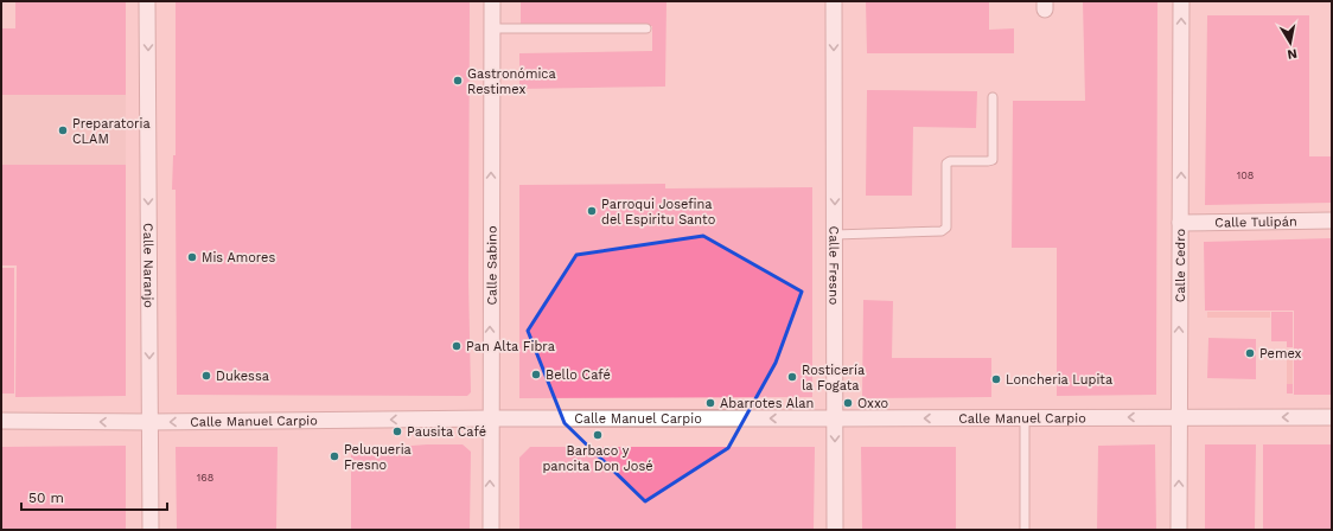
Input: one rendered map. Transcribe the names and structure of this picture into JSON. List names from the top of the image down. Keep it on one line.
{"streets":{"street":["Calle Tulipán","Calle Naranjo","Calle Sabino","Calle Fresno","Calle Cedro","Calle Manuel Carpio"]},"crossings":[["Calle Tulipán","Calle Cedro"],["Calle Naranjo","Calle Manuel Carpio"],["Calle Sabino","Calle Manuel Carpio"],["Calle Fresno","Calle Manuel Carpio"],["Calle Cedro","Calle Manuel Carpio"]],"one_way":["Calle Naranjo","Calle Sabino","Calle Fresno","Calle Cedro","Calle Manuel Carpio"],"places":["Gastronómica Restimex","Preparatoria CLAM","Parroqui Josefina del Espiritu Santo","Mis Amores","Pan Alta Fibra","Pemex","Bello Café","Dukessa","Rosticería la Fogata","Loncheria Lupita","Abarrotes Alan","Oxxo","Pausita Café","Barbaco y pancita Don José","Peluqueria Fresno"],"house_numbers":["108","168"],"scale_bar":"50 m","north":"bottom"}
